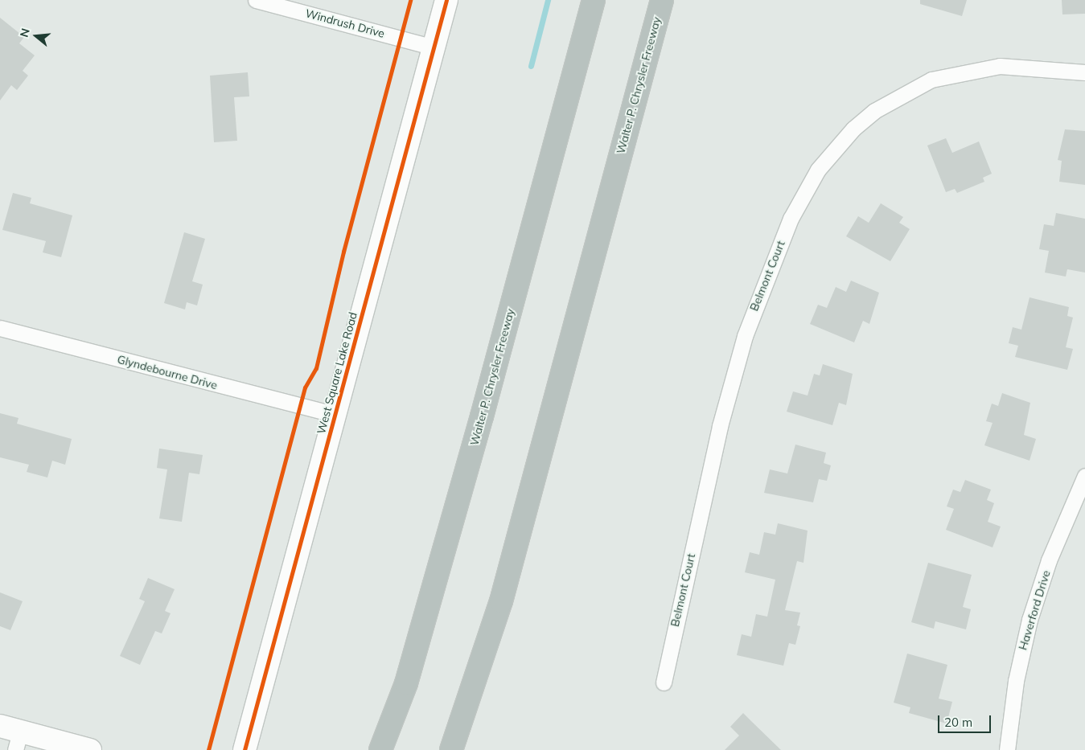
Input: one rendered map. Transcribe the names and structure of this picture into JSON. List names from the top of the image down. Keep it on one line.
{"streets":{"highway":["Walter P. Chrysler Freeway"],"main road":["West Square Lake Road"],"street":["Windrush Drive","Belmont Court","Glyndebourne Drive","Haverford Drive"]},"crossings":[["Windrush Drive","West Square Lake Road"],["Glyndebourne Drive","West Square Lake Road"]],"scale_bar":"20 m","north":"left"}
